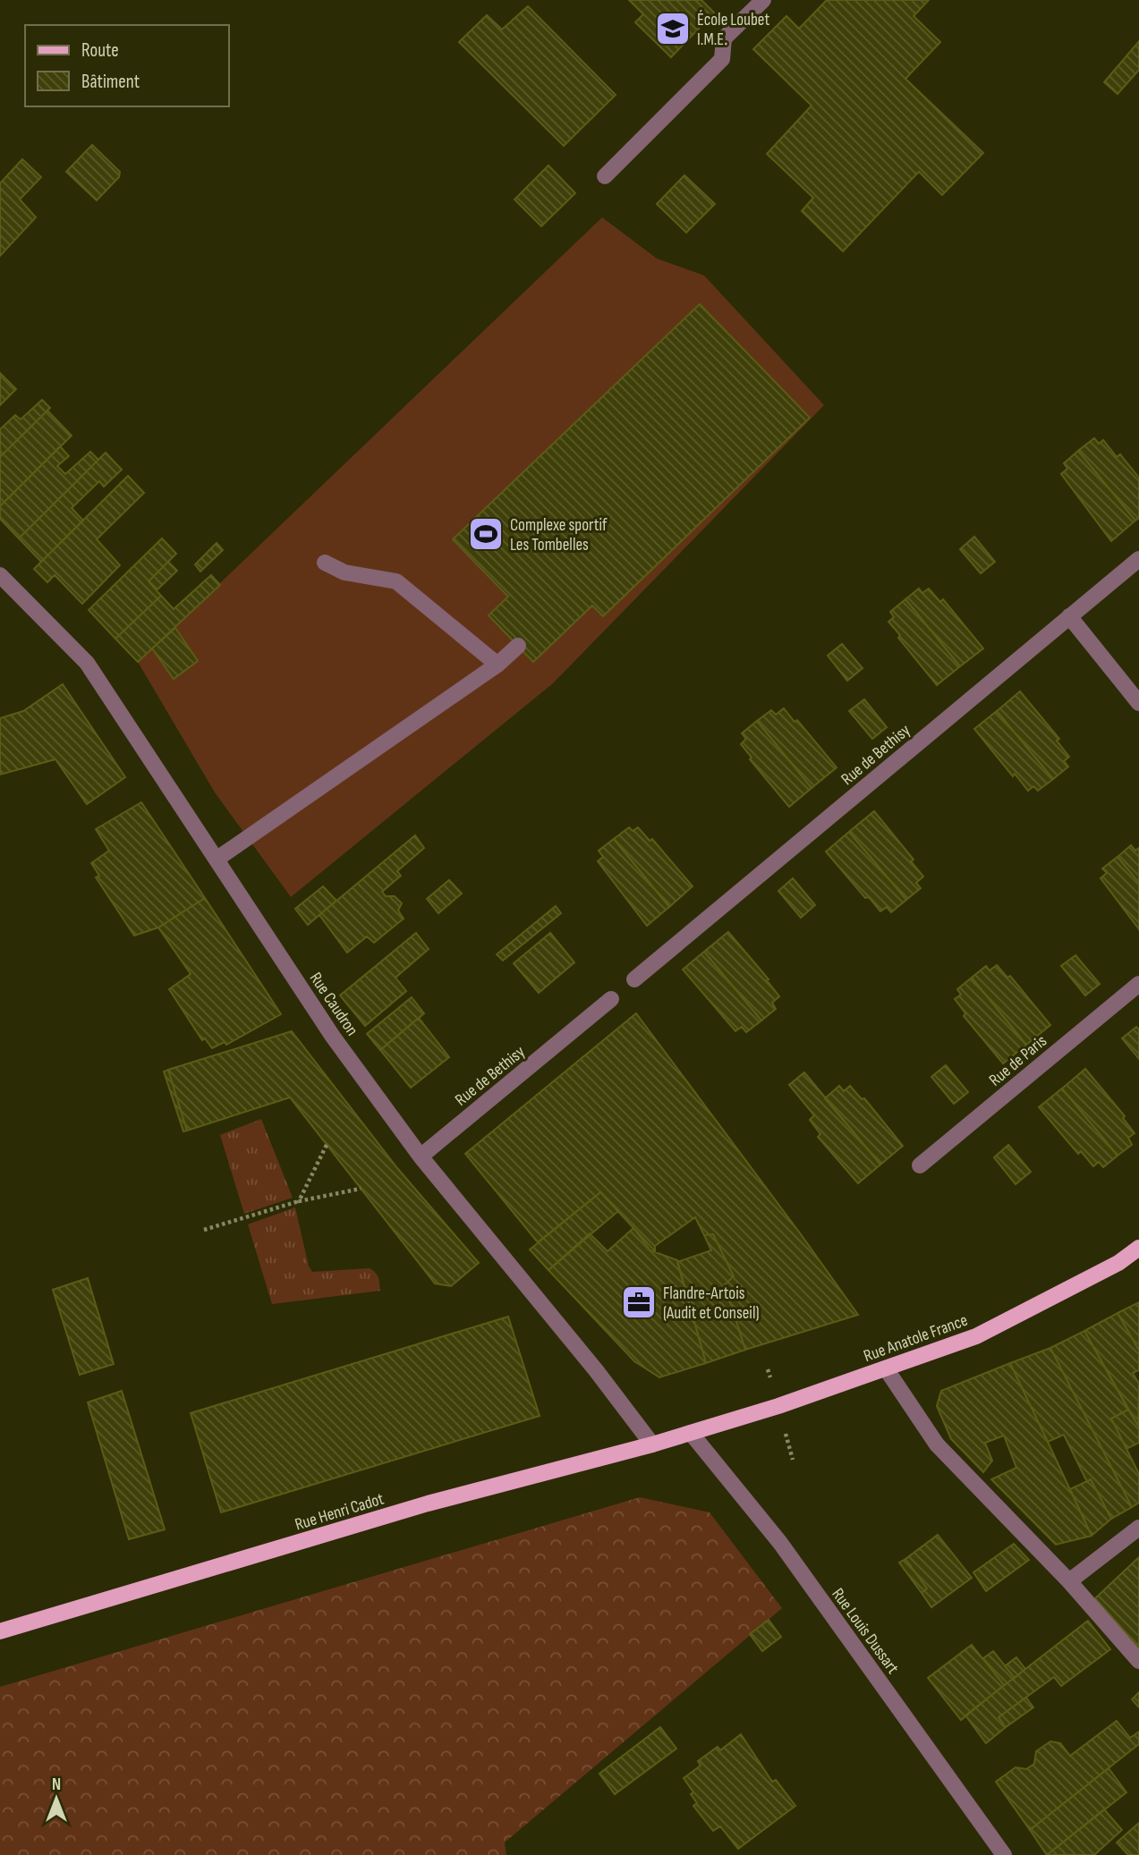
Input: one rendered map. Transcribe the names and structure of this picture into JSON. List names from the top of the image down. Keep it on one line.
{"streets":{"main road":["Rue Anatole France","Rue Henri Cadot"],"street":["Rue de Bethisy","Rue Caudron","Rue de Paris","Rue Louis Dussart"]},"crossings":[["Rue de Bethisy","Rue Caudron"],["Rue Caudron","Rue Henri Cadot"],["Rue Anatole France","Rue Henri Cadot"],["Rue Anatole France","Rue Louis Dussart"],["Rue Henri Cadot","Rue Louis Dussart"]],"places":{"school or university":["École Loubet I.M.E."],"sports":["Complexe sportif Les Tombelles"],"office":["Flandre-Artois (Audit et Conseil)"]},"legend":["Route","Bâtiment"],"north":"top"}
